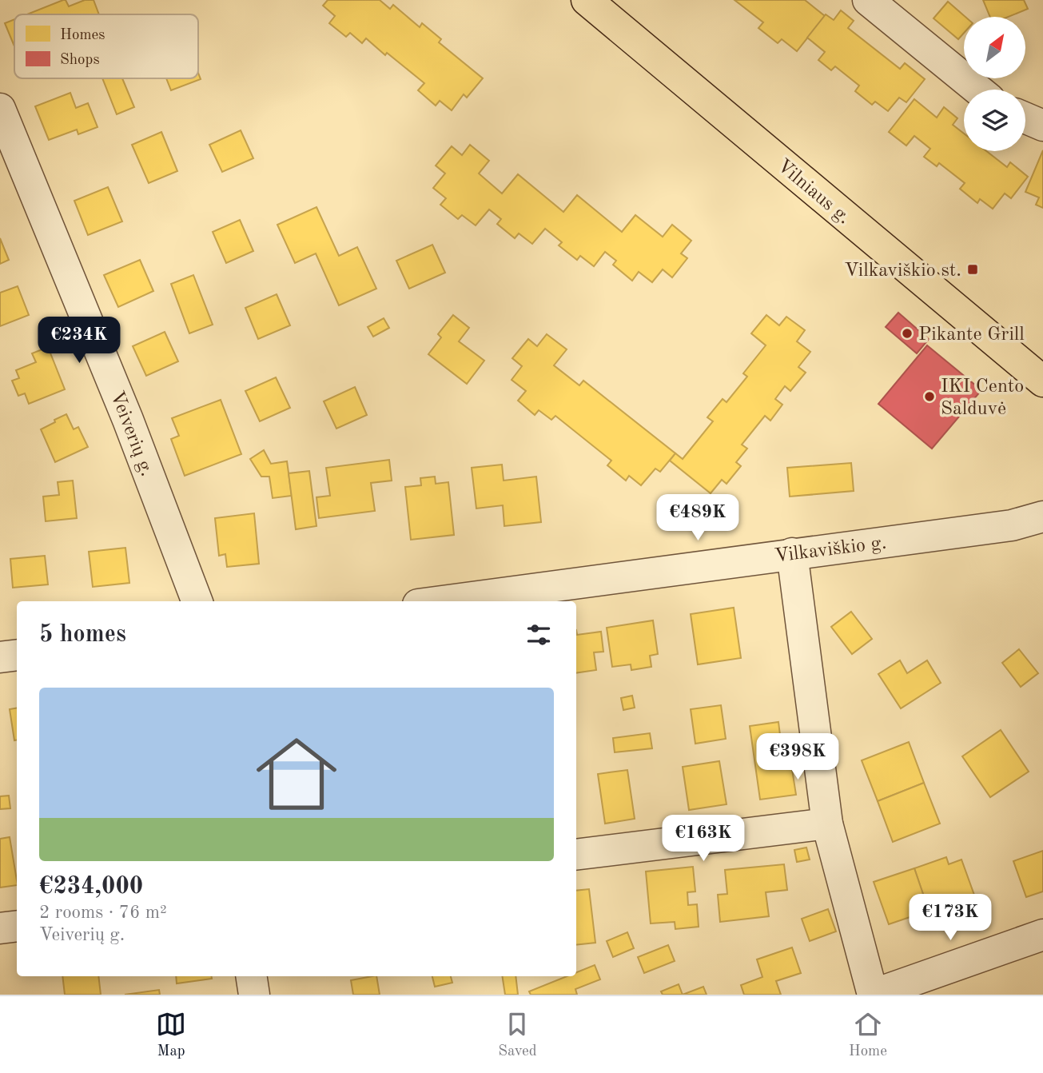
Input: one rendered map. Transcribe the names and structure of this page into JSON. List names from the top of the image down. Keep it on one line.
{"streets":{"highway":["Vilniaus g."],"street":["Veiverių g.","Vilkaviškio g."]},"places":{"transit":["Vilkaviškio st."],"other":["Pikante Grill","IKI Cento Salduvė"]},"legend":["Homes","Shops"],"north":"top right","page":{"price":["€234K","€489K","€398K","€163K","€173K"],"heading":"5 homes","list":[{"name":"€234,000","note":"2 rooms · 76 m² · Veiverių g."}],"tabs":["Map","Saved","Home"]}}
